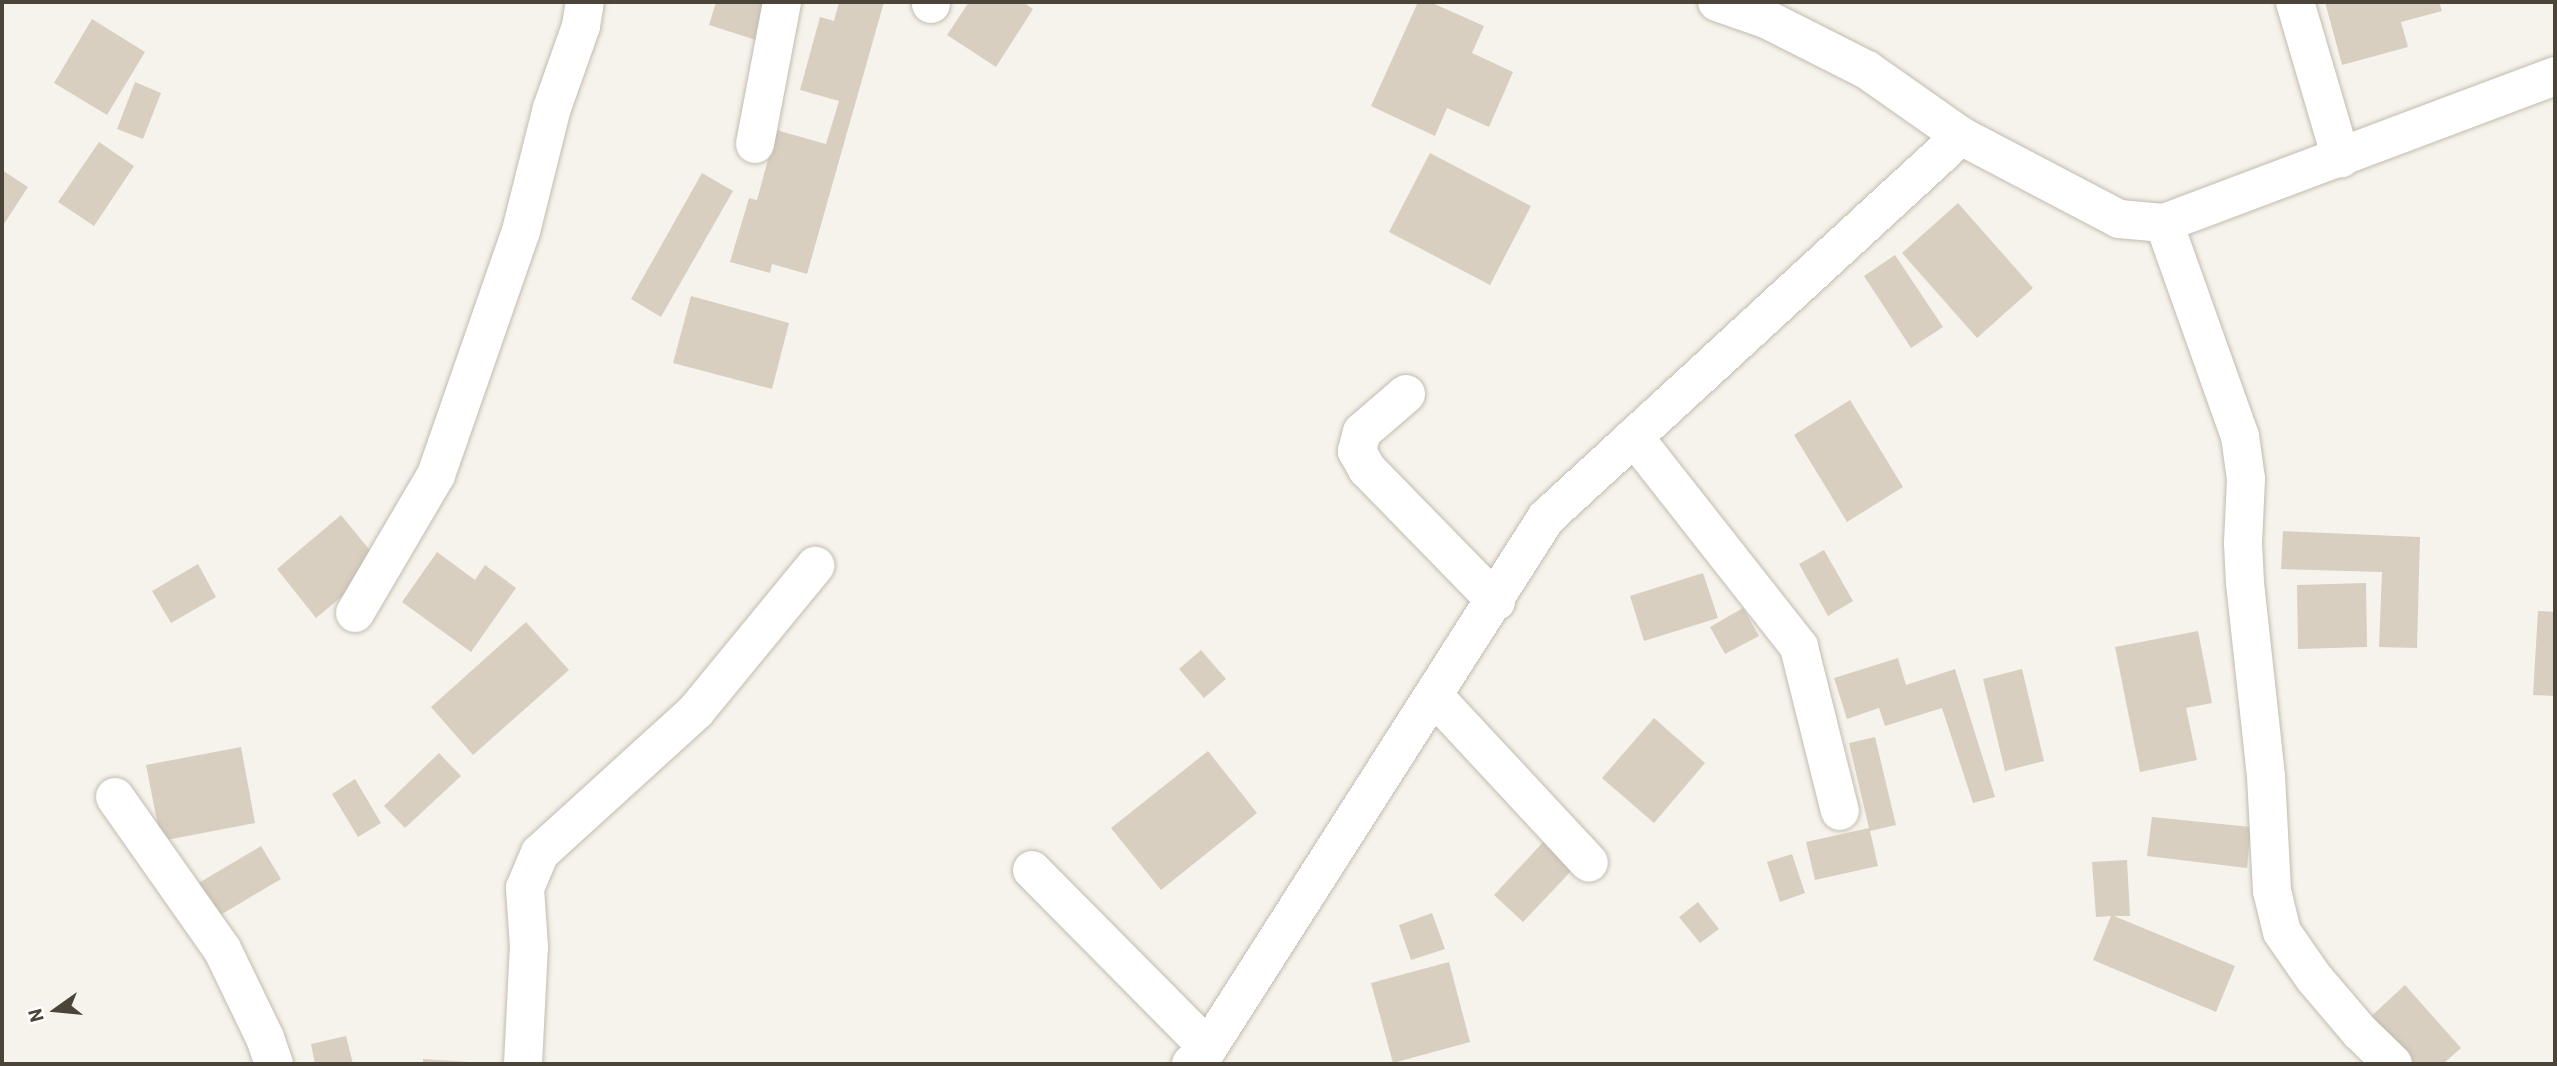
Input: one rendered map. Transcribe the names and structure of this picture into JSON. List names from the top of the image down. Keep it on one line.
{"north":"left"}
